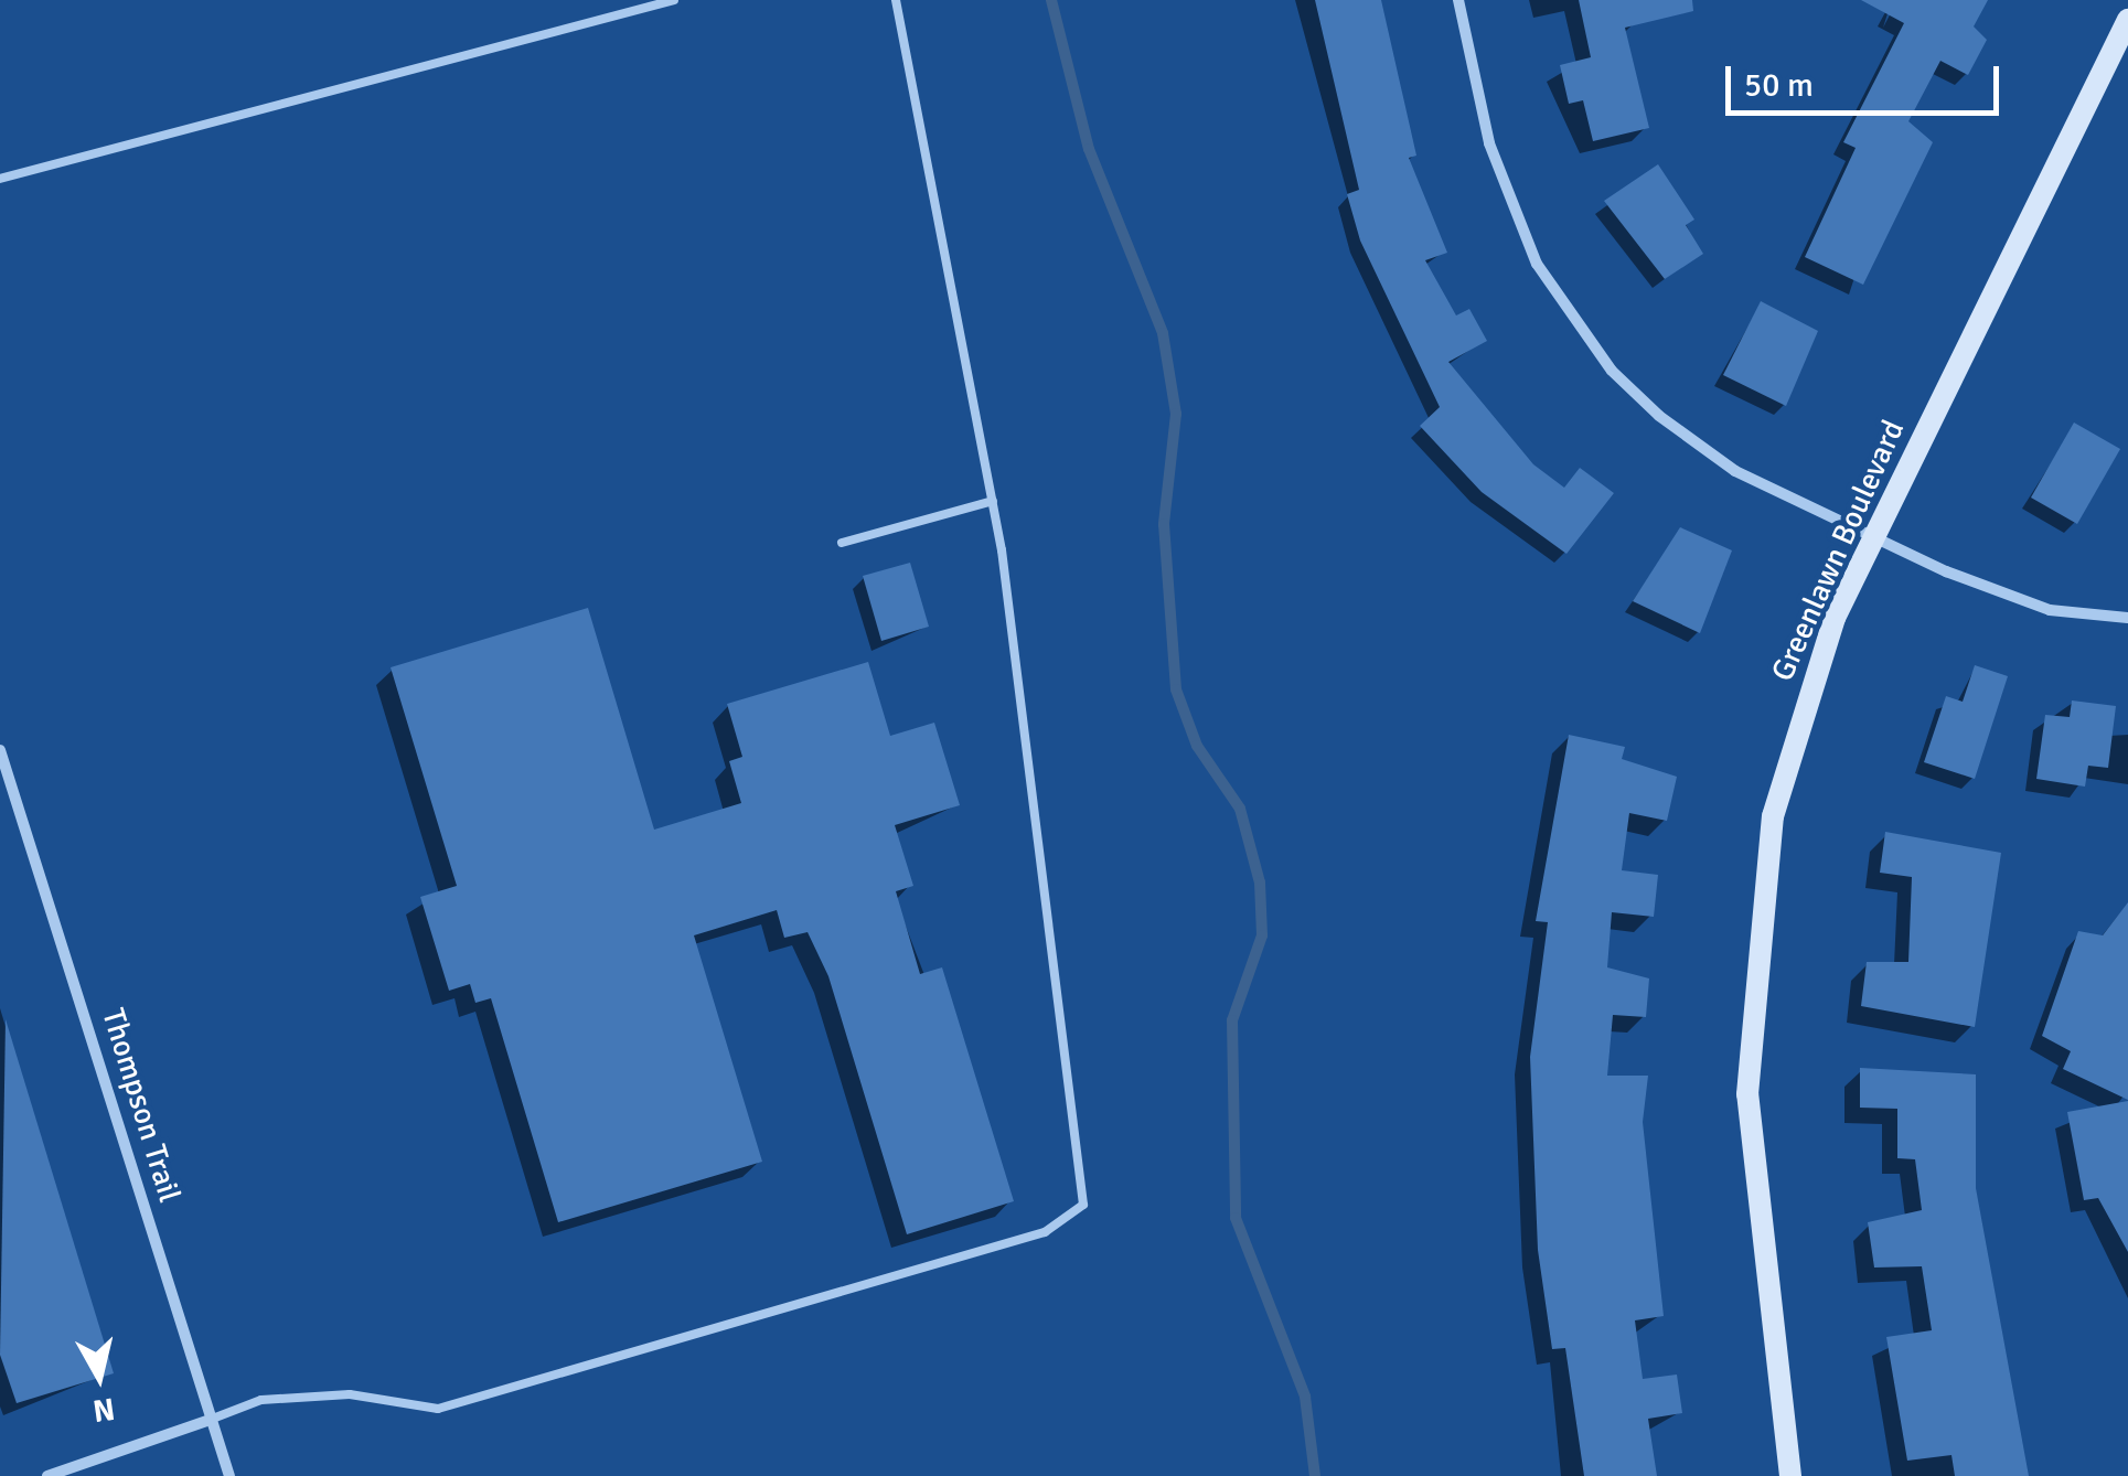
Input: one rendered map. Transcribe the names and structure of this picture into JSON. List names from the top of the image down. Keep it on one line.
{"streets":{"street":["Greenlawn Boulevard","Thompson Trail"]},"scale_bar":"50 m","north":"bottom"}
